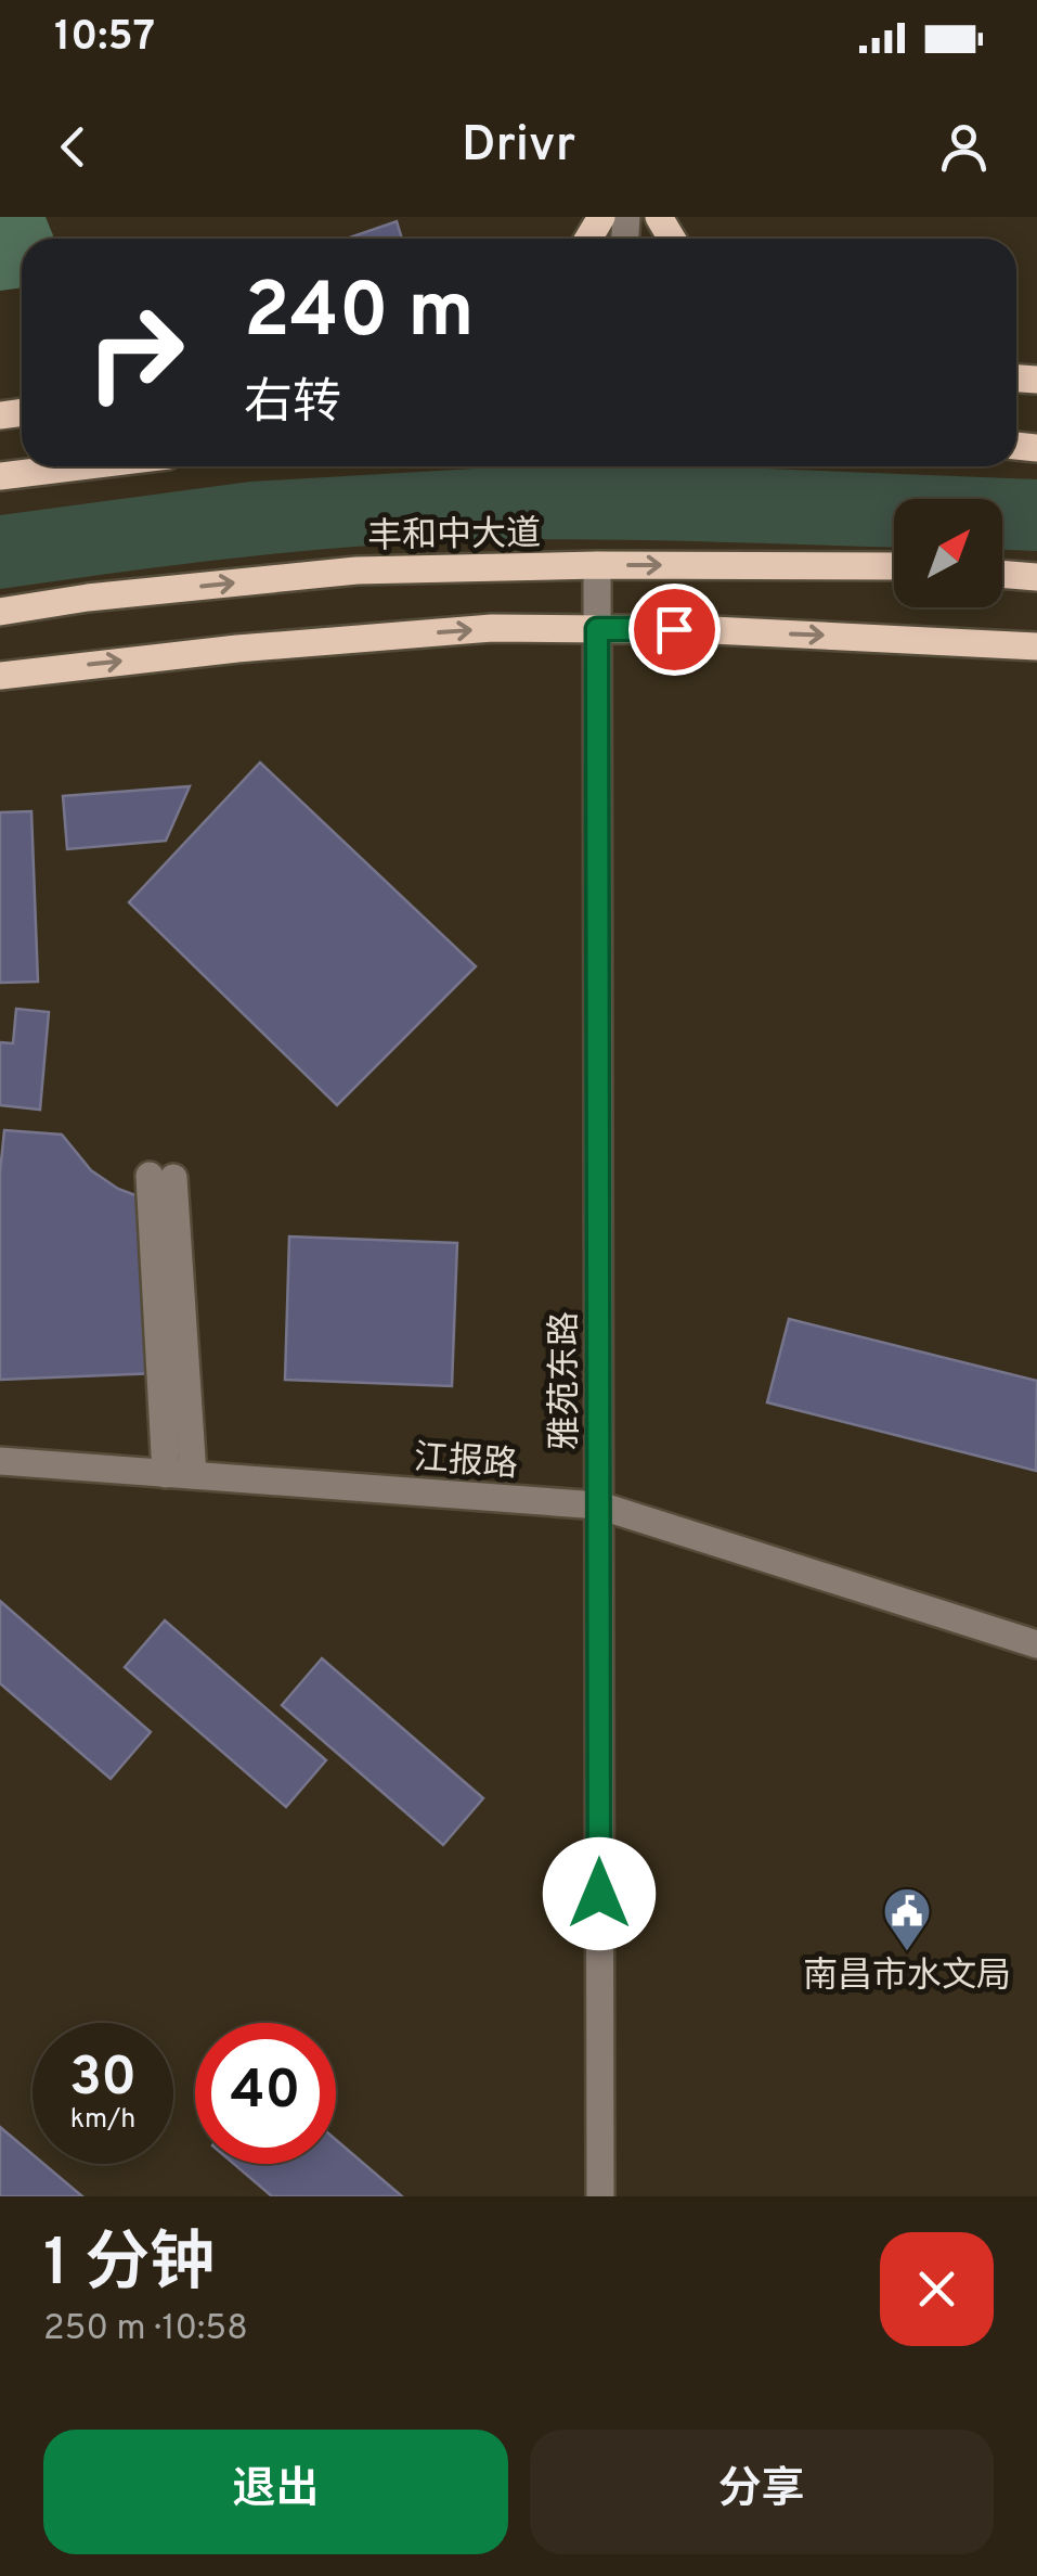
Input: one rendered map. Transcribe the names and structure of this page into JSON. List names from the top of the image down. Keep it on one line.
{"streets":{"main road":["丰和中大道"],"street":["雅苑东路","江报路"]},"crossings":[["丰和中大道","雅苑东路"],["雅苑东路","江报路"]],"places":{"public building":["南昌市水文局"]},"north":"top right","page":{"status":"10:57","header":"Drivr","turn":["240 m","右转"],"speed":"30 km/h","limit":"40","heading":["1 分钟","250 m · 10:58"],"buttons":["退出","分享"]}}
